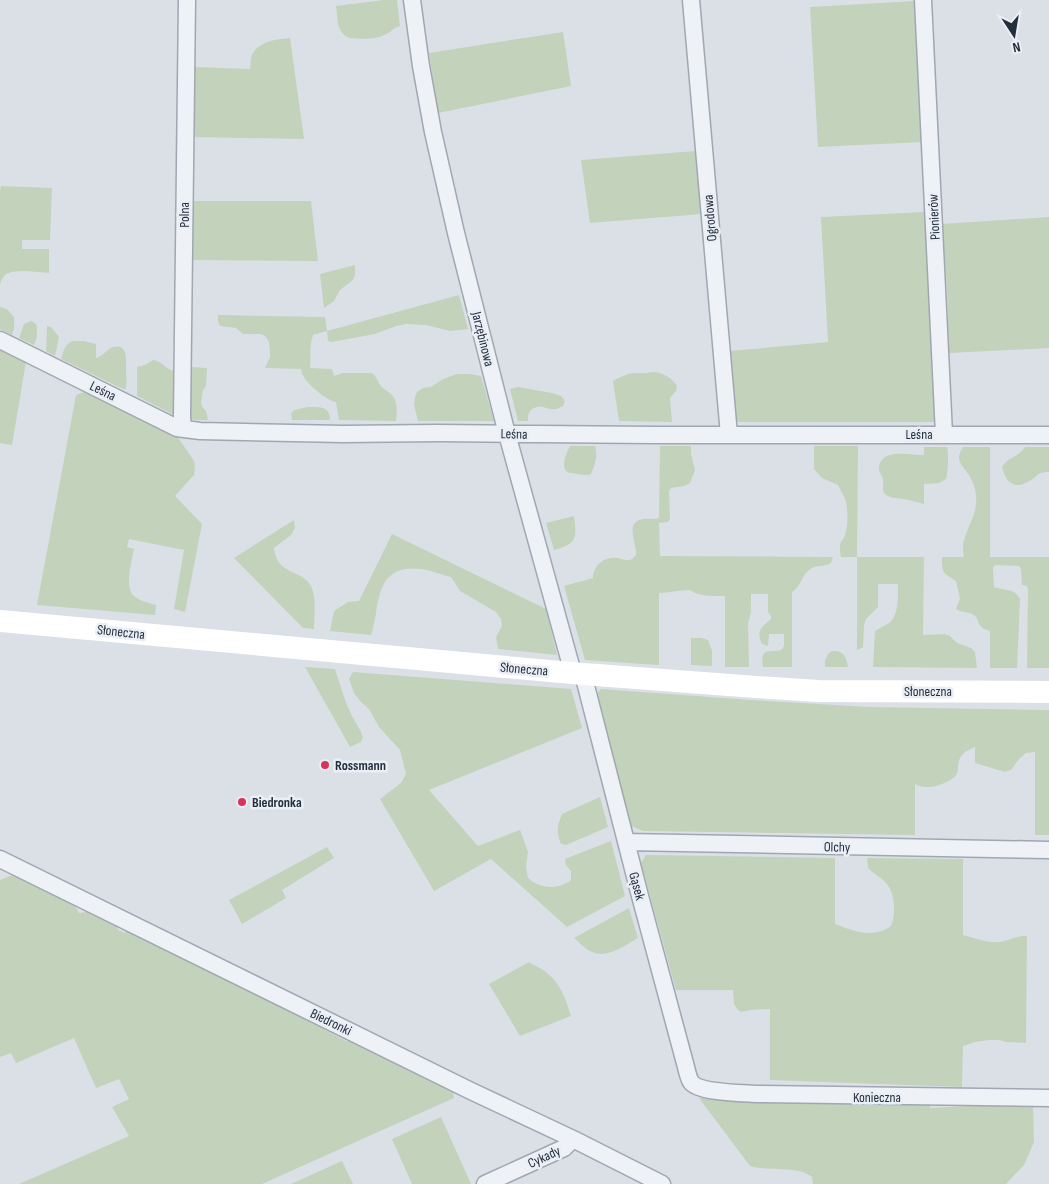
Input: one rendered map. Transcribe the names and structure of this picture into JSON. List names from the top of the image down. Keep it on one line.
{"streets":{"main road":["Słoneczna"],"street":["Polna","Pionierów","Ogrodowa","Jarzębinowa","Leśna","Olchy","Gąsek","Biedronki","Konieczna","Cykady"]},"crossings":[["Polna","Leśna"],["Pionierów","Leśna"],["Ogrodowa","Leśna"],["Jarzębinowa","Leśna"],["Jarzębinowa","Słoneczna"],["Jarzębinowa","Gąsek"],["Słoneczna","Gąsek"],["Olchy","Gąsek"],["Gąsek","Konieczna"],["Biedronki","Cykady"]],"places":["Rossmann","Biedronka"],"north":"bottom"}
